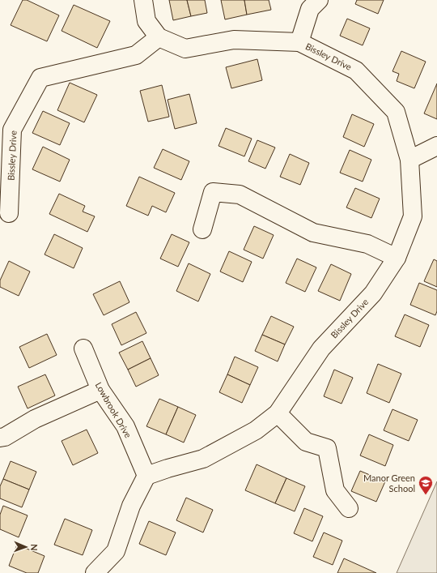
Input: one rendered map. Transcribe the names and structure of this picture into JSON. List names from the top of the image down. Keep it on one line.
{"streets":{"street":["Bissley Drive","Lowbrook Drive"]},"crossings":[["Bissley Drive","Lowbrook Drive"]],"places":{"school or university":["Manor Green School"]},"north":"right"}
